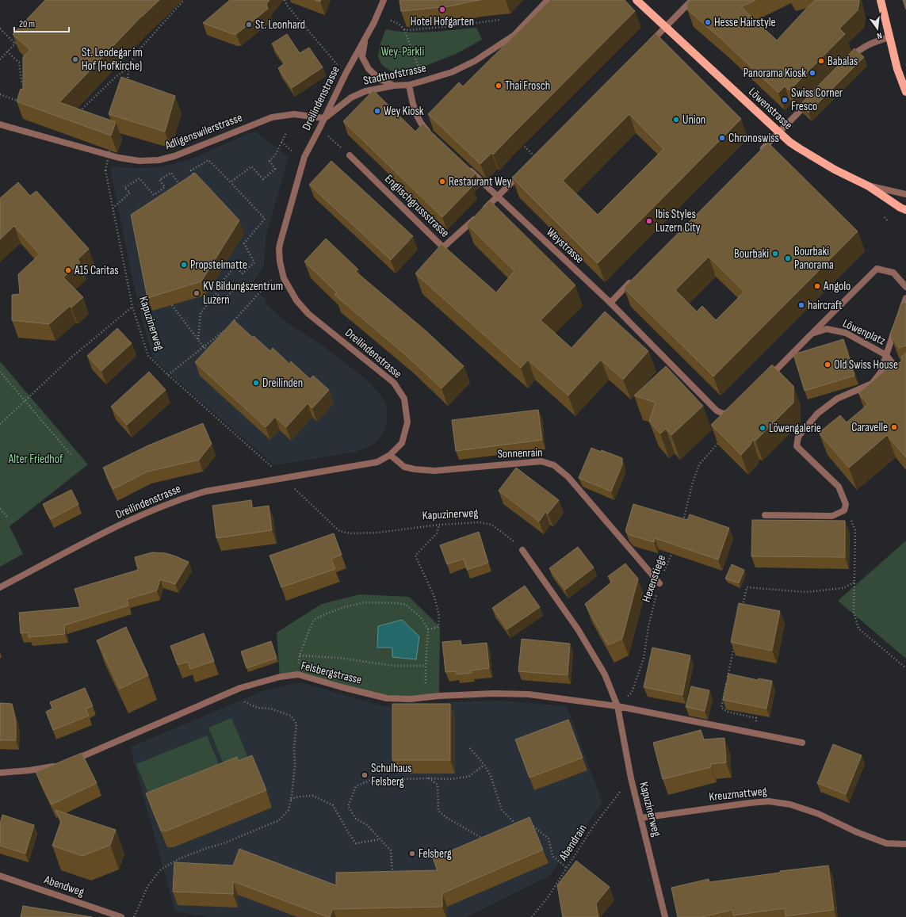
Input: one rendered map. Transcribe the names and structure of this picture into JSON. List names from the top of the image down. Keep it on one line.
{"streets":{"main road":["Löwenstrasse"],"street":["Stadthofstrasse","Dreilindenstrasse","Adligenswilerstrasse","Englischgrussstrasse","Weystrasse","Kapuzinerweg","Löwenplatz","Sonnenrain","Felsbergstrasse","Kreuzmattweg","Abendweg"],"path":["Hexenstiege","Abendrain"]},"crossings":[["Stadthofstrasse","Dreilindenstrasse"],["Stadthofstrasse","Adligenswilerstrasse"],["Dreilindenstrasse","Adligenswilerstrasse"],["Dreilindenstrasse","Sonnenrain"],["Englischgrussstrasse","Weystrasse"],["Kapuzinerweg","Felsbergstrasse"],["Kapuzinerweg","Kreuzmattweg"],["Kapuzinerweg","Abendrain"],["Sonnenrain","Hexenstiege"]],"parks":["Wey-Pärkli","Alter Friedhof"],"places":["Hotel Hofgarten","Hesse Hairstyle","St. Leonhard","St. Leodegar im Hof (Hofkirche)","Babalas","Panorama Kiosk","Thai Frosch","Swiss Corner Fresco","Wey Kiosk","Union","Chronoswiss","Restaurant Wey","Ibis Styles Luzern City","Bourbaki","Bourbaki Panorama","Propsteimatte","A15 Caritas","Angolo","KV Bildungszentrum Luzern","haircraft","Old Swiss House","Dreilinden","Caravelle","Löwengalerie","Schulhaus Felsberg","Felsberg"],"scale_bar":"20 m","north":"bottom"}
